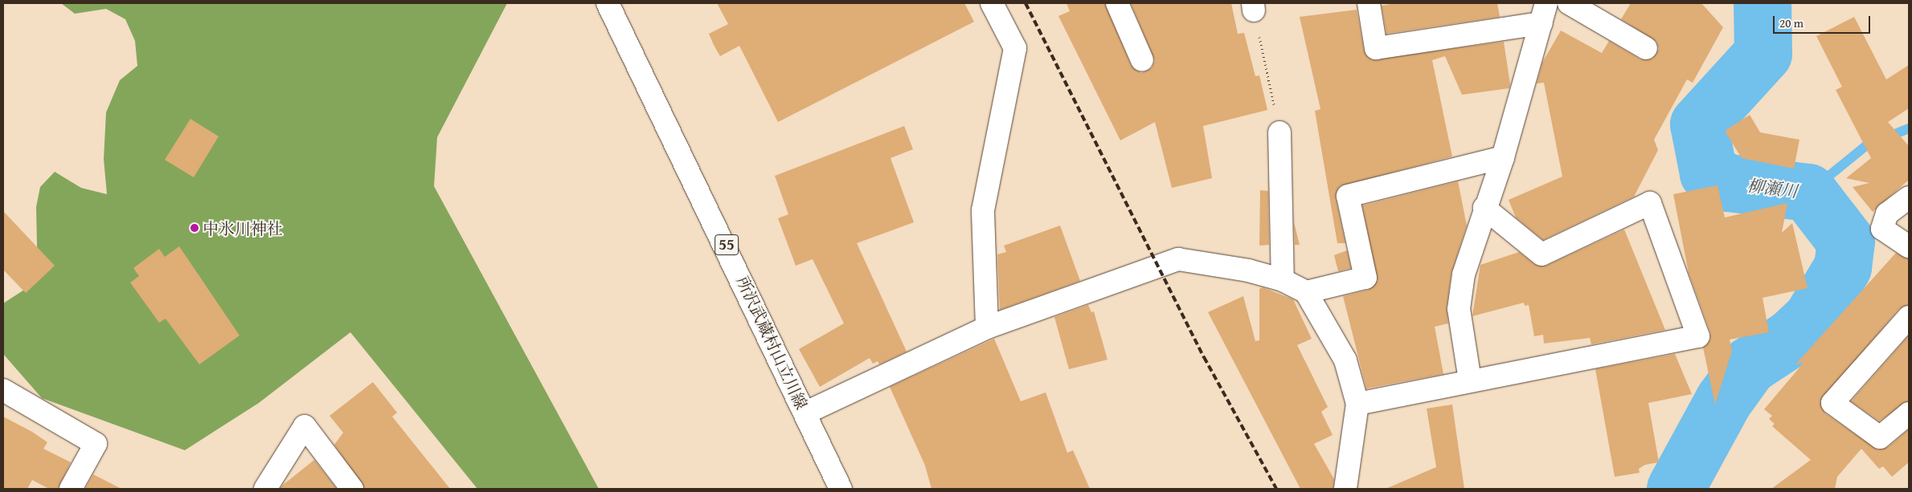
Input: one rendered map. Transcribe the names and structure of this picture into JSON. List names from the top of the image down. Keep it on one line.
{"streets":{"street":["55","所沢武蔵村山立川線"]},"water":["柳瀬川"],"places":["中氷川神社"],"scale_bar":"20 m"}
